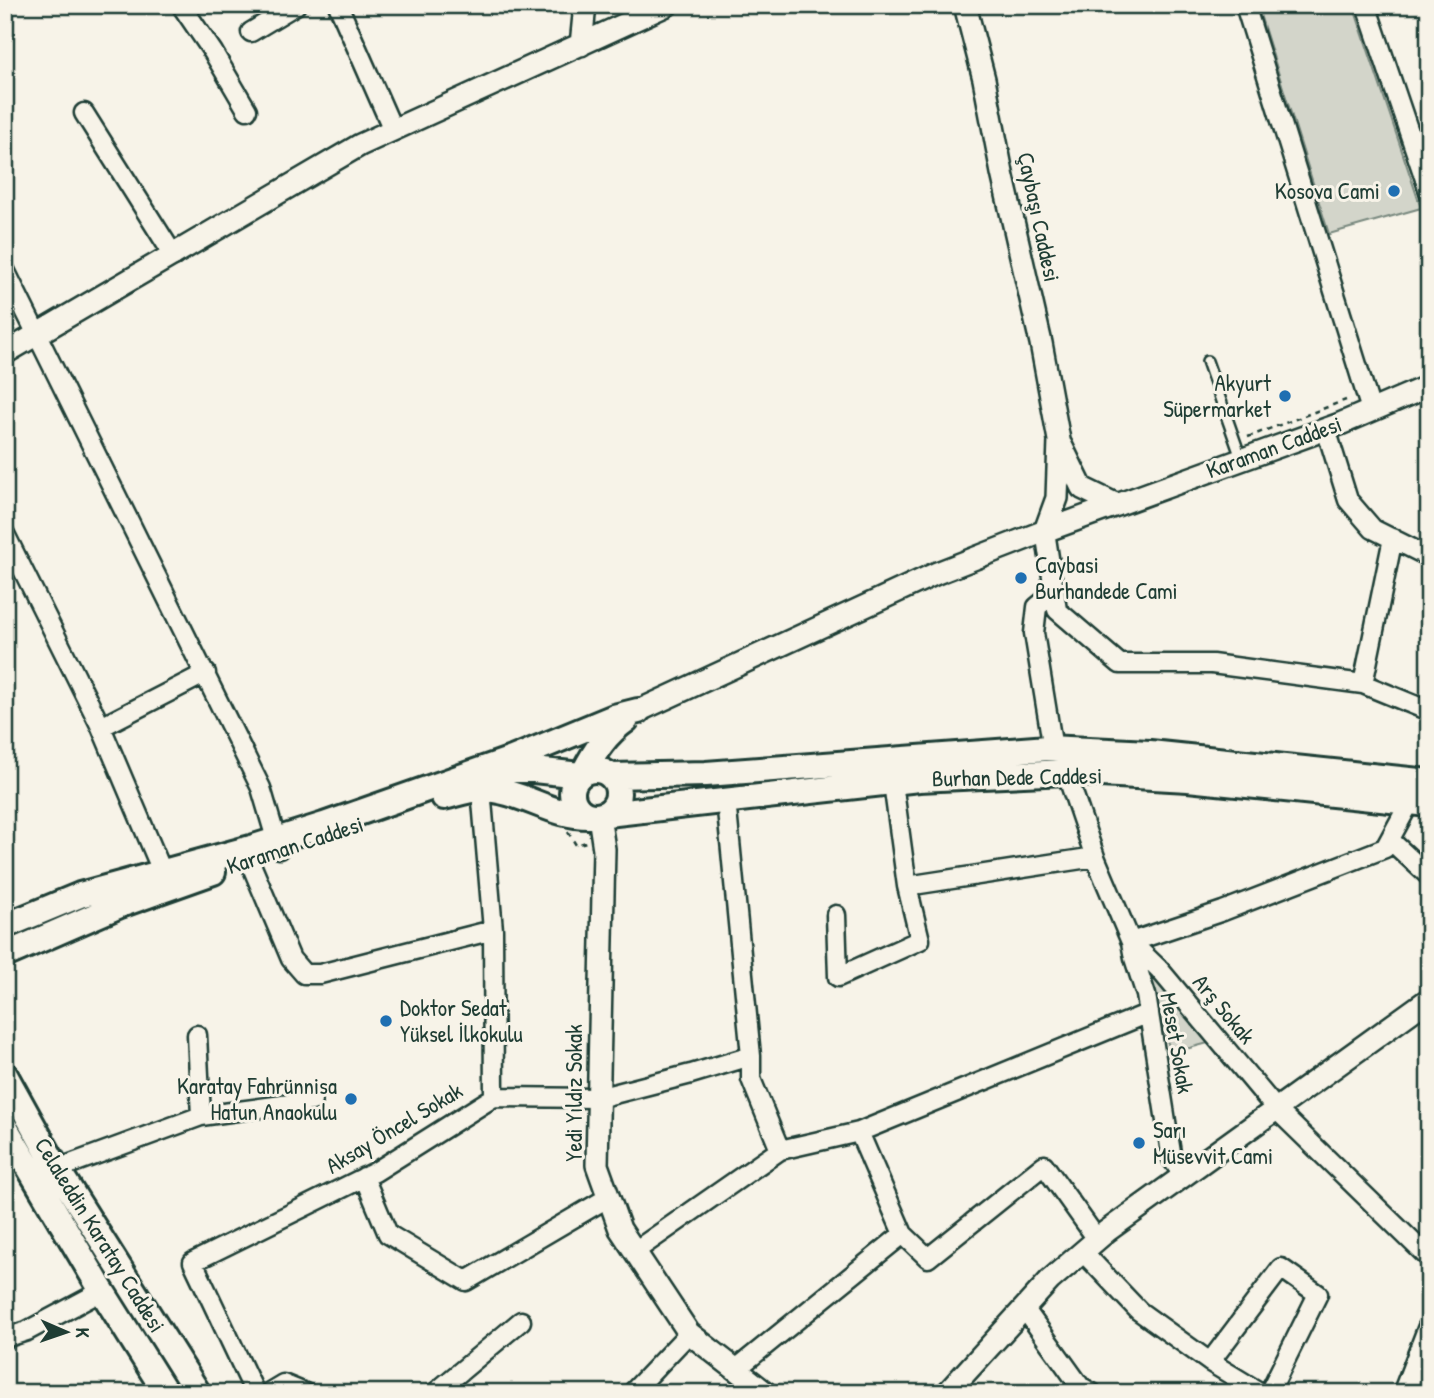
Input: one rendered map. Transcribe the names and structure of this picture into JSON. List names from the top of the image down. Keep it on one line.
{"streets":{"main road":["Karaman Caddesi","Burhan Dede Caddesi","Celaleddin Karatay Caddesi"],"street":["Çaybaşı Caddesi","Arş Sokak","Meset Sokak","Yedi Yıldız Sokak","Aksay Öncel Sokak"]},"crossings":[["Karaman Caddesi","Burhan Dede Caddesi"],["Karaman Caddesi","Yedi Yıldız Sokak"],["Karaman Caddesi","Aksay Öncel Sokak"],["Burhan Dede Caddesi","Meset Sokak"],["Burhan Dede Caddesi","Yedi Yıldız Sokak"],["Arş Sokak","Meset Sokak"]],"places":["Kosova Cami","Akyurt Süpermarket","Caybasi Burhandede Cami","Doktor Sedat Yüksel İlkokulu","Karatay Fahrünnisa Hatun Anaokulu","Sarı Müsevvit Cami"],"north":"right"}
